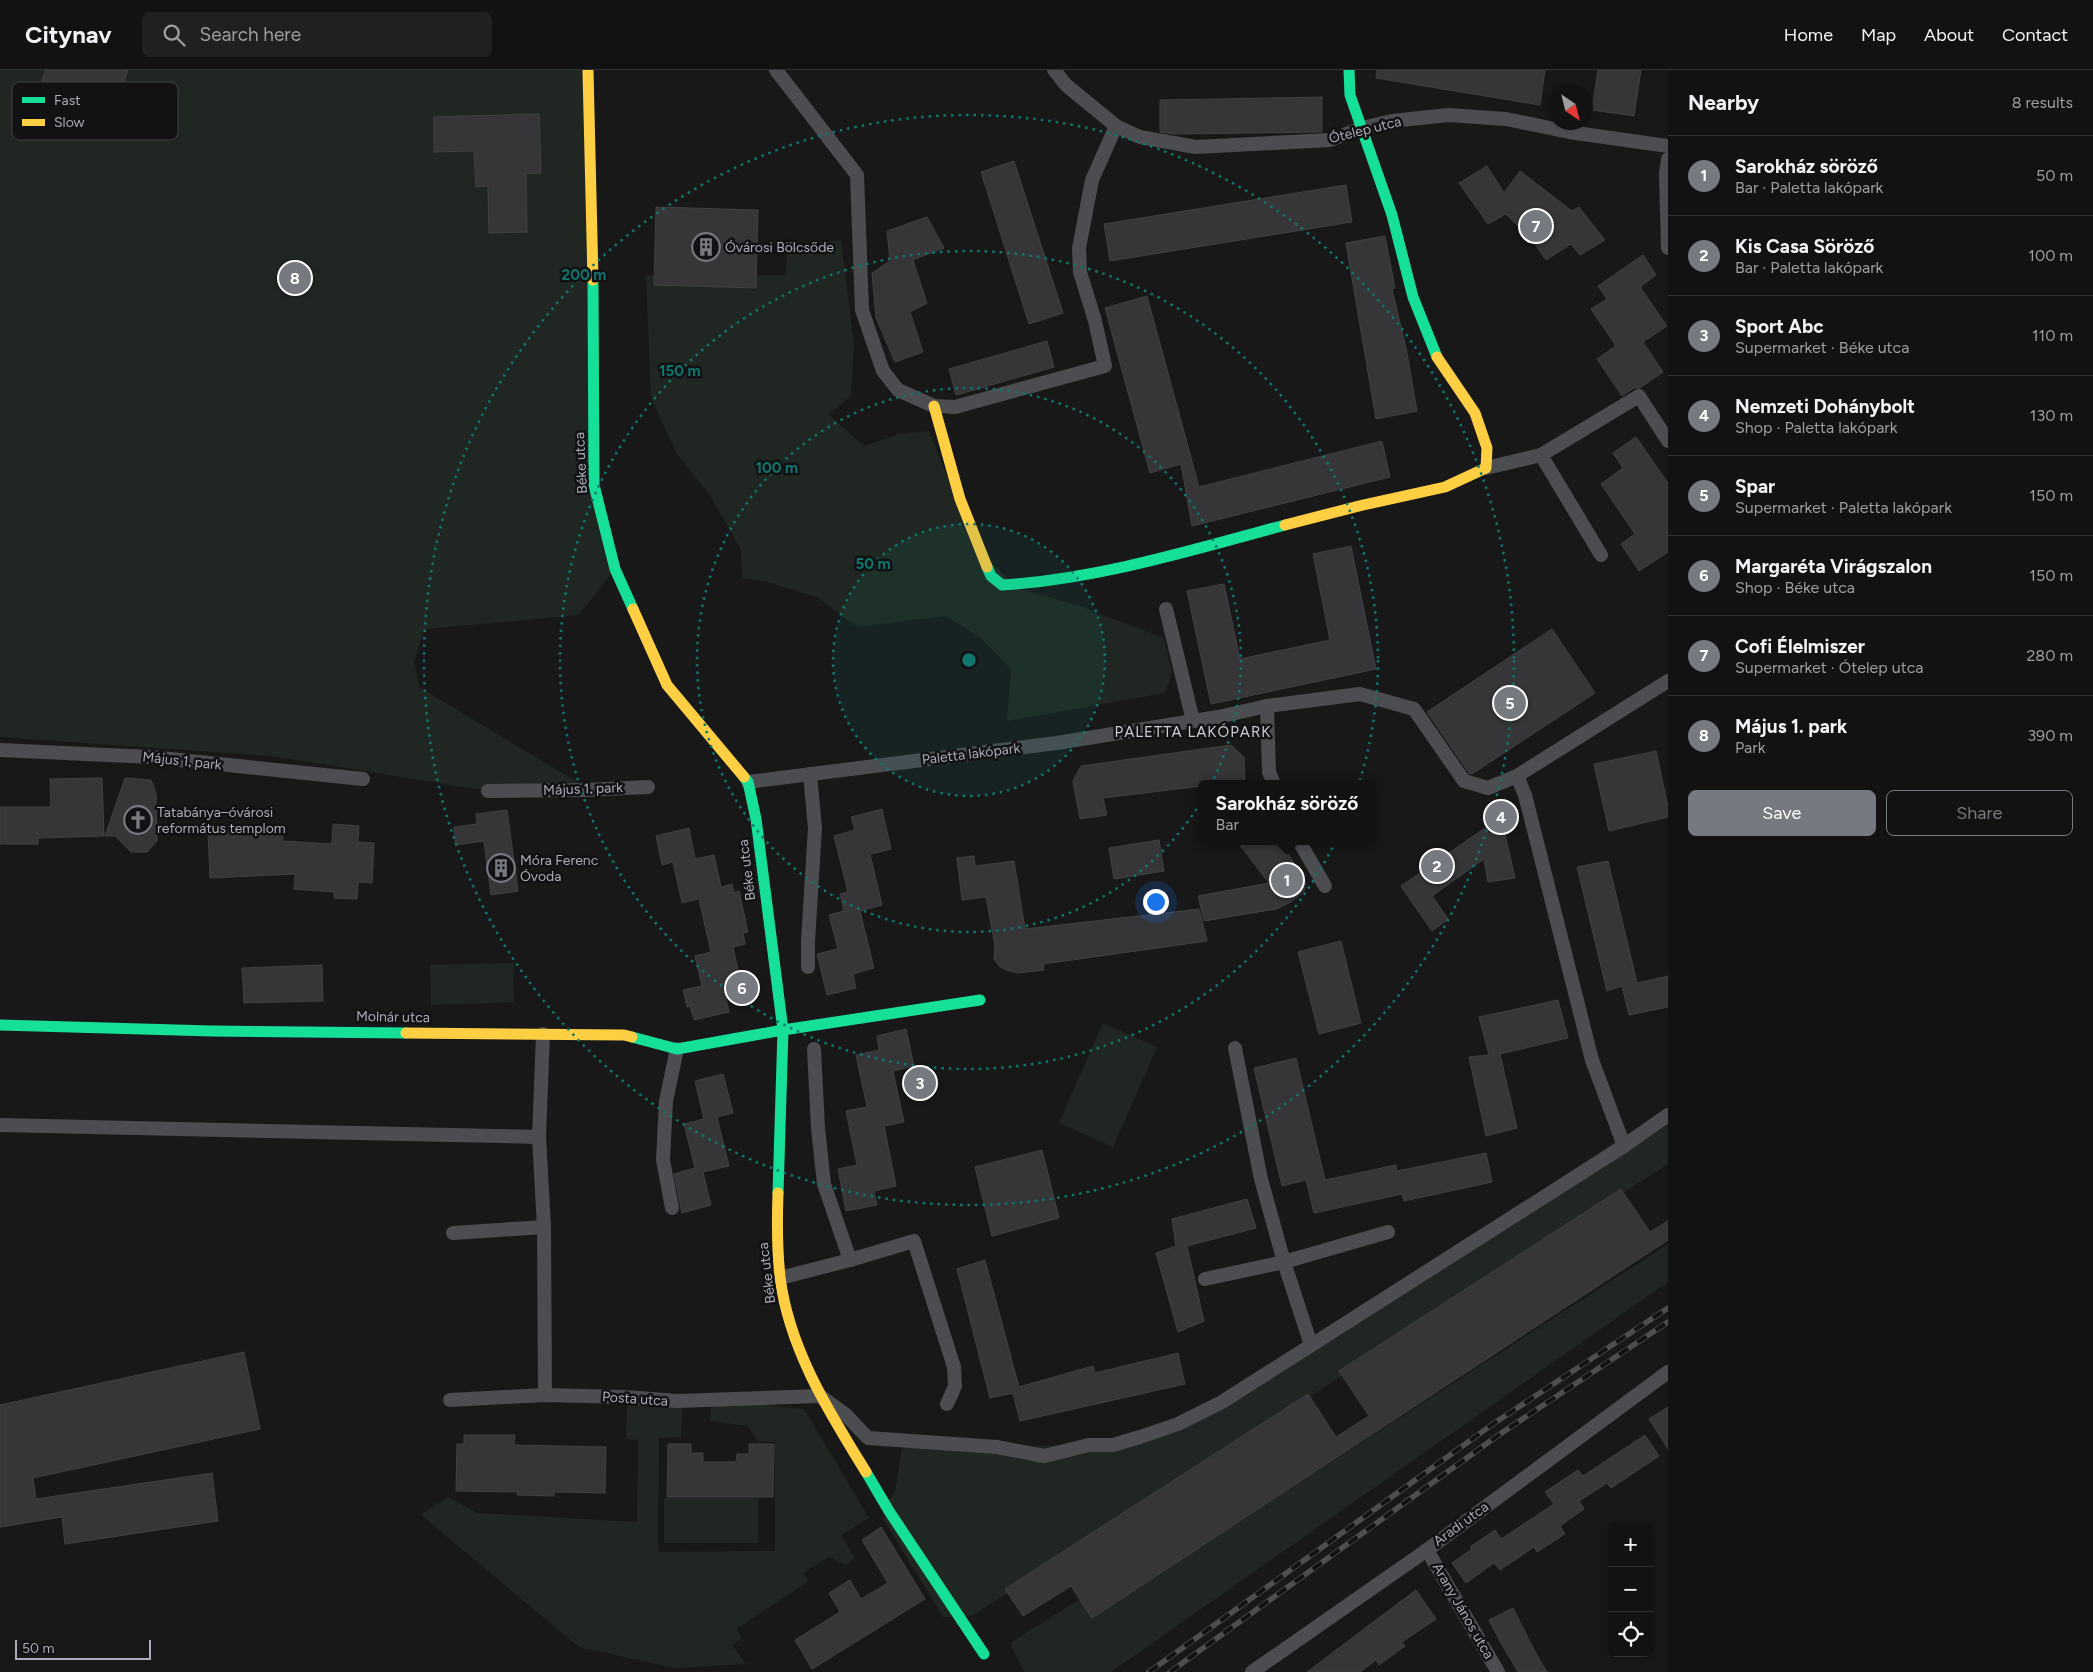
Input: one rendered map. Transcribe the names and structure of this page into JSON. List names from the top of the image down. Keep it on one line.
{"streets":{"street":["Ótelep utca","Béke utca","Paletta lakópark","Május 1. park","Molnár utca","Posta utca","Aradi utca","Arany János utca"]},"crossings":[["Béke utca","Paletta lakópark"],["Béke utca","Molnár utca"],["Béke utca","Posta utca"],["Aradi utca","Arany János utca"]],"districts":["PALETTA LAKÓPARK"],"places":{"building":["Óvárosi Bölcsőde","Móra Ferenc Óvoda"],"church":["Tatabánya–óvárosi református templom"]},"legend":["Fast","Slow"],"scale_bar":"50 m","north":"bottom right","page":{"header":"Citynav","search":"Search here","nav":["Home","Map","About","Contact"],"heading":["Nearby","8 results"],"list":[{"mark":"1","name":"Sarokház söröző","note":"Bar · Paletta lakópark","value":"50 m"},{"mark":"2","name":"Kis Casa Söröző","note":"Bar · Paletta lakópark","value":"100 m"},{"mark":"3","name":"Sport Abc","note":"Supermarket · Béke utca","value":"110 m"},{"mark":"4","name":"Nemzeti Dohánybolt","note":"Shop · Paletta lakópark","value":"130 m"},{"mark":"5","name":"Spar","note":"Supermarket · Paletta lakópark","value":"150 m"},{"mark":"6","name":"Margaréta Virágszalon","note":"Shop · Béke utca","value":"150 m"},{"mark":"7","name":"Cofi Élelmiszer","note":"Supermarket · Ótelep utca","value":"280 m"},{"mark":"8","name":"Május 1. park","note":"Park","value":"390 m"}],"pins":["7","8","5","4","2","1","6","3"],"buttons":["Save","Share"],"popup":["Sarokház söröző","Bar"],"map_buttons":["+","−"],"scale":"50 m"},"rings":["200 m","150 m","100 m","50 m"]}
